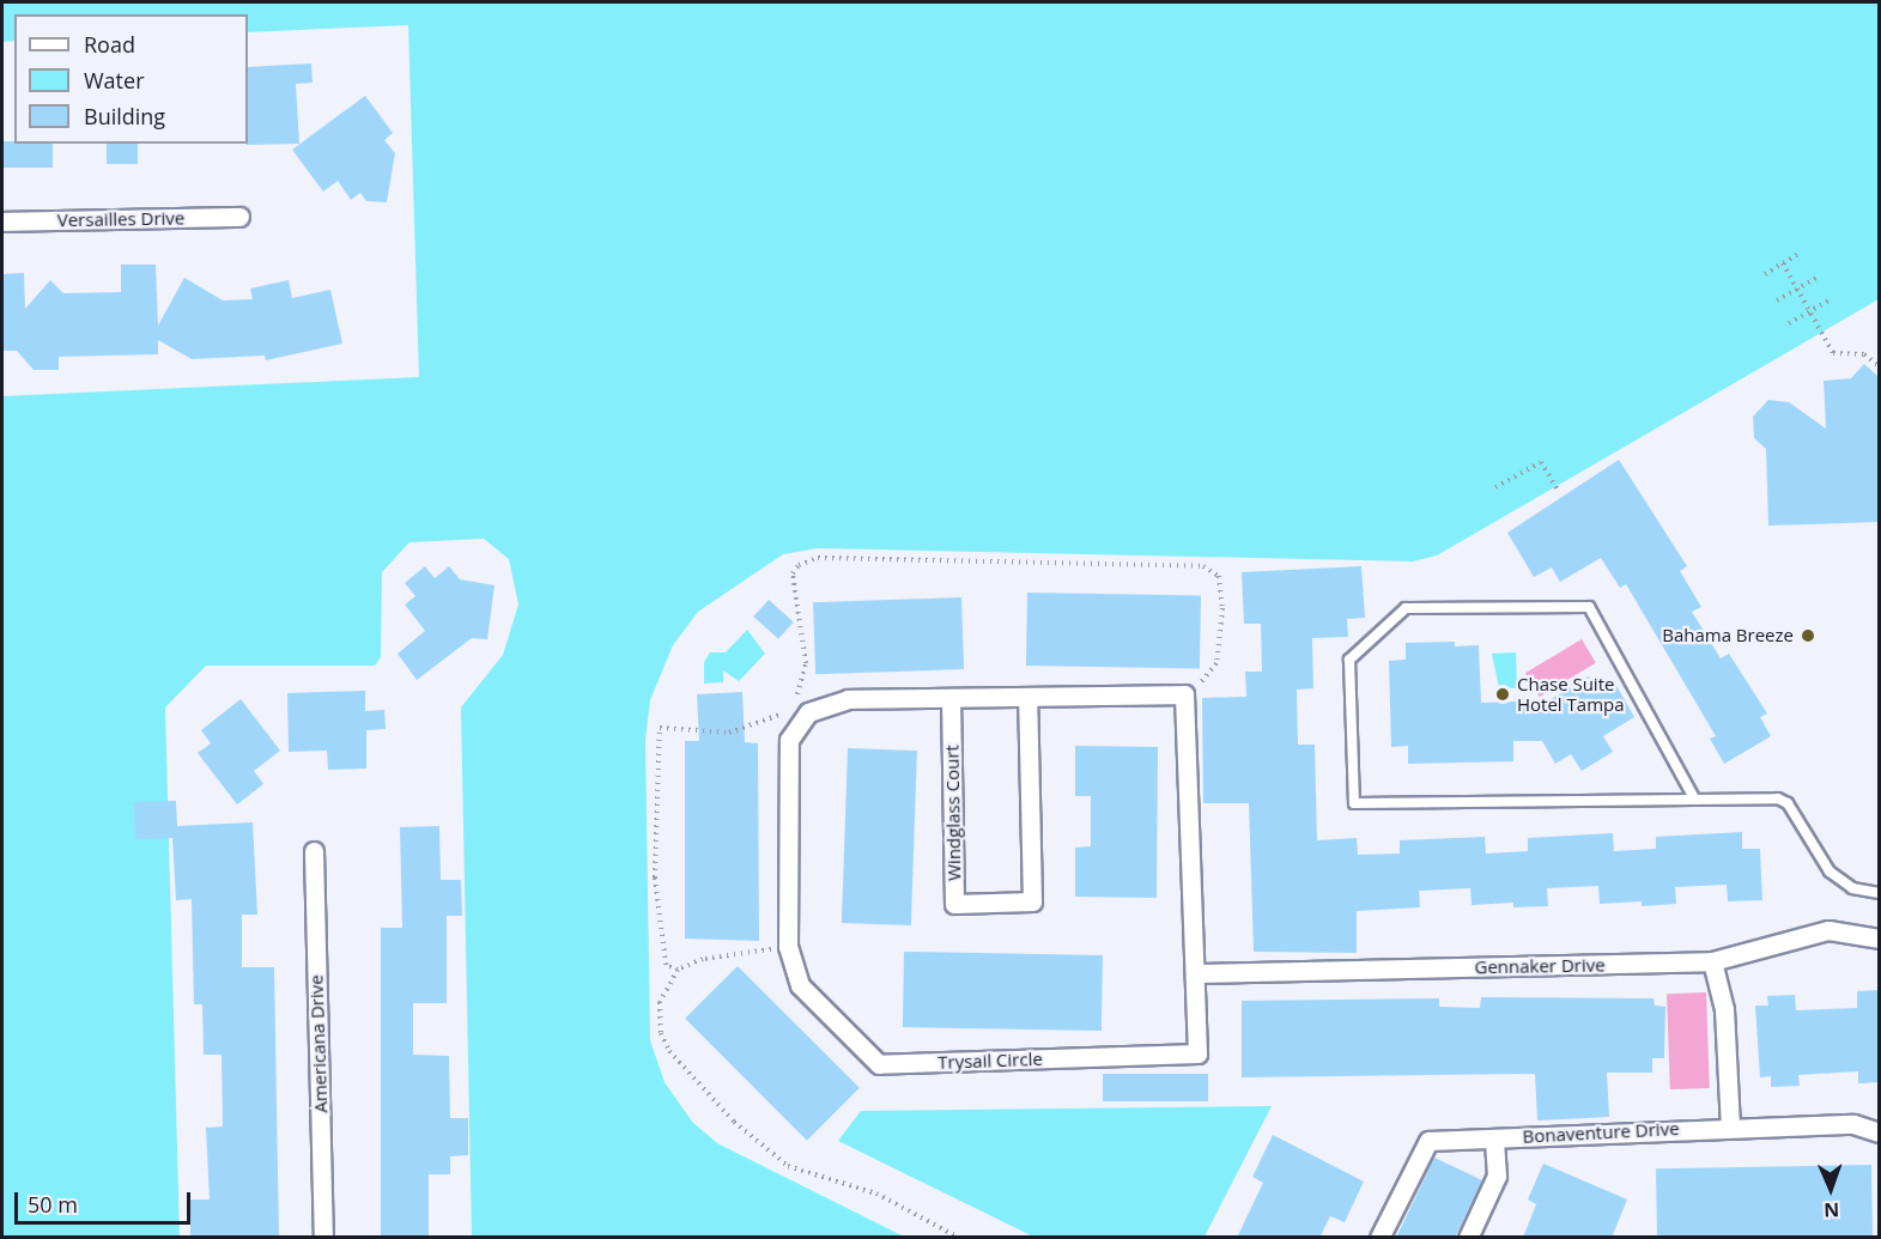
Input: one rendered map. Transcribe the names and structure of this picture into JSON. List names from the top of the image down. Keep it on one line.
{"streets":{"street":["Versailles Drive","Windglass Court","Gennaker Drive","Americana Drive","Trysail Circle","Bonaventure Drive"]},"crossings":[["Windglass Court","Trysail Circle"],["Gennaker Drive","Trysail Circle"]],"places":["Bahama Breeze","Chase Suite Hotel Tampa"],"legend":["Road","Water","Building"],"scale_bar":"50 m","north":"bottom"}
